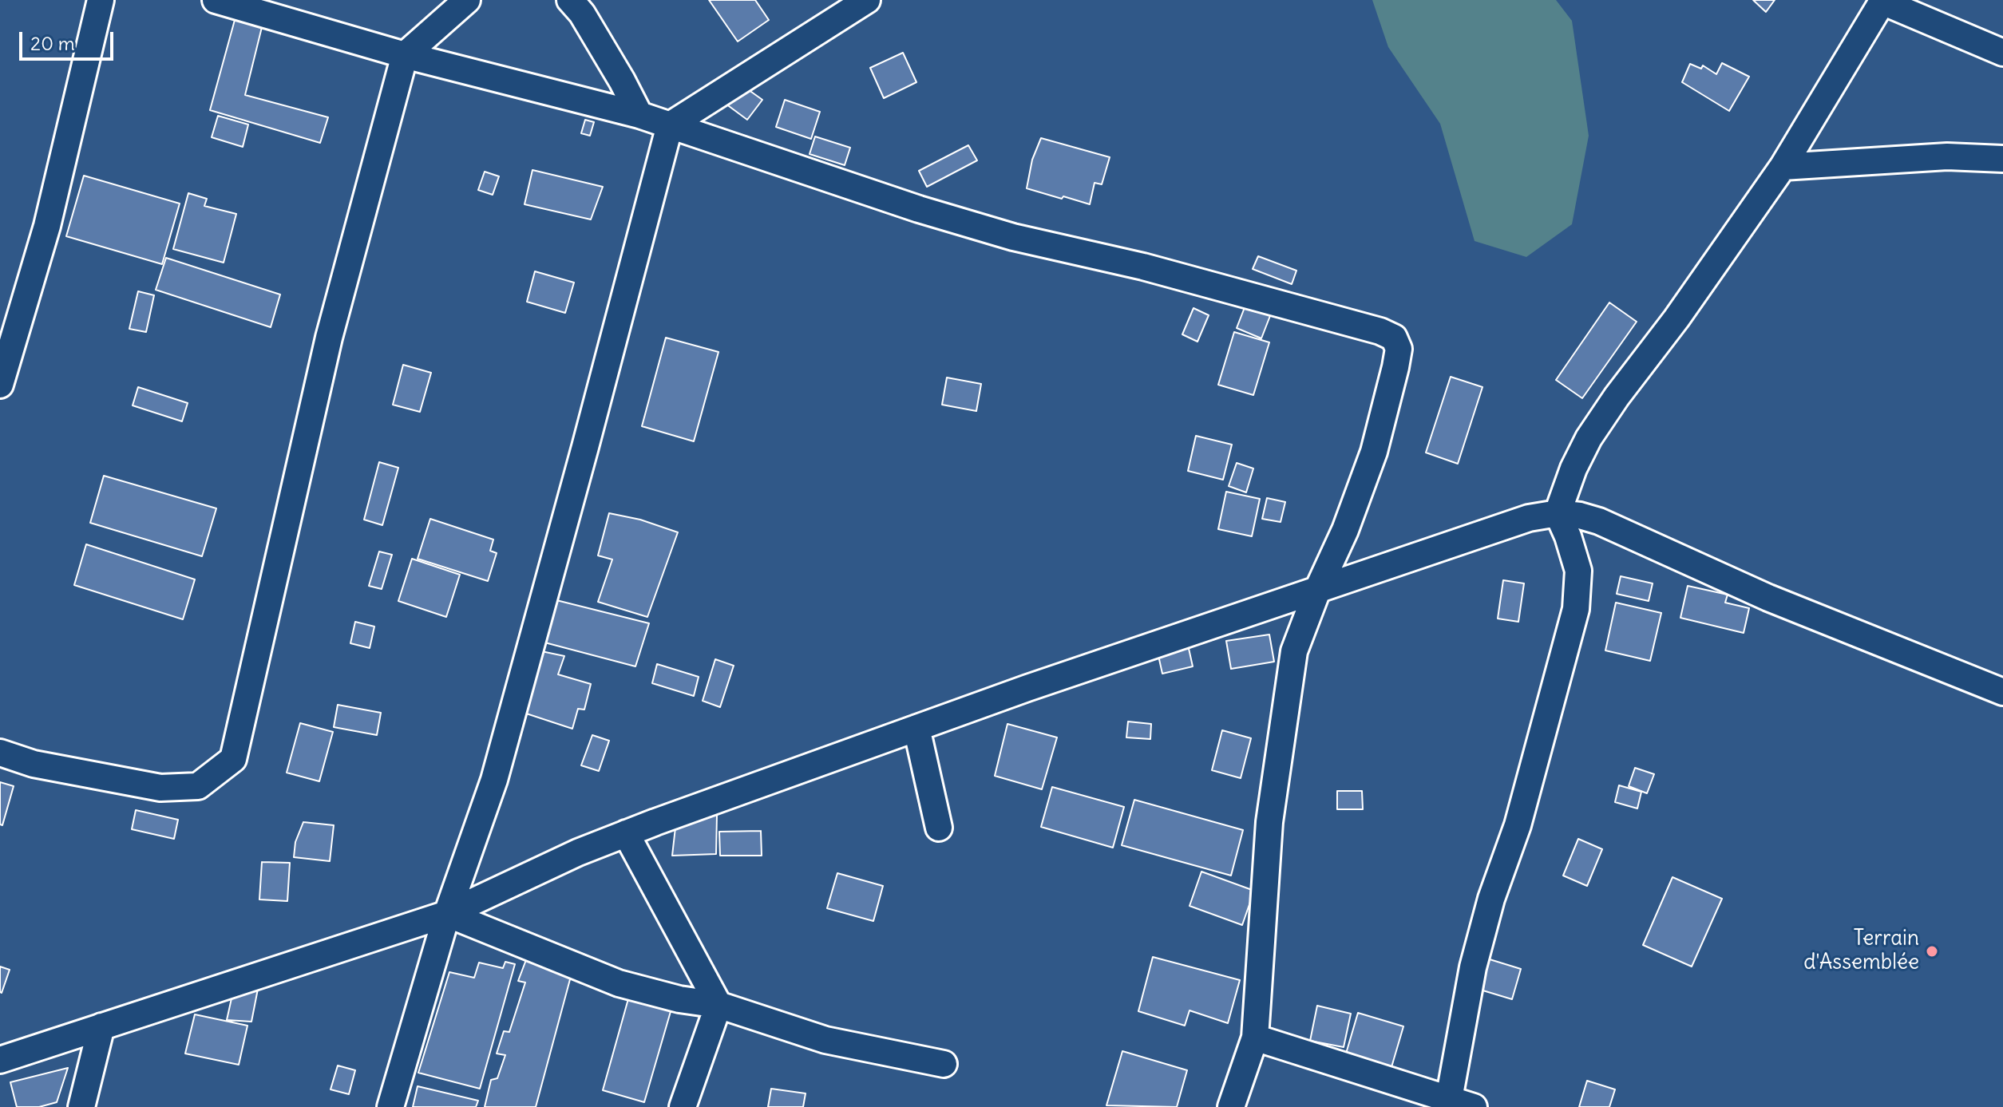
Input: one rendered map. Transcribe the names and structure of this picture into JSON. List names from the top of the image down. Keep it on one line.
{"places":["Terrain d'Assemblée"],"scale_bar":"20 m"}
